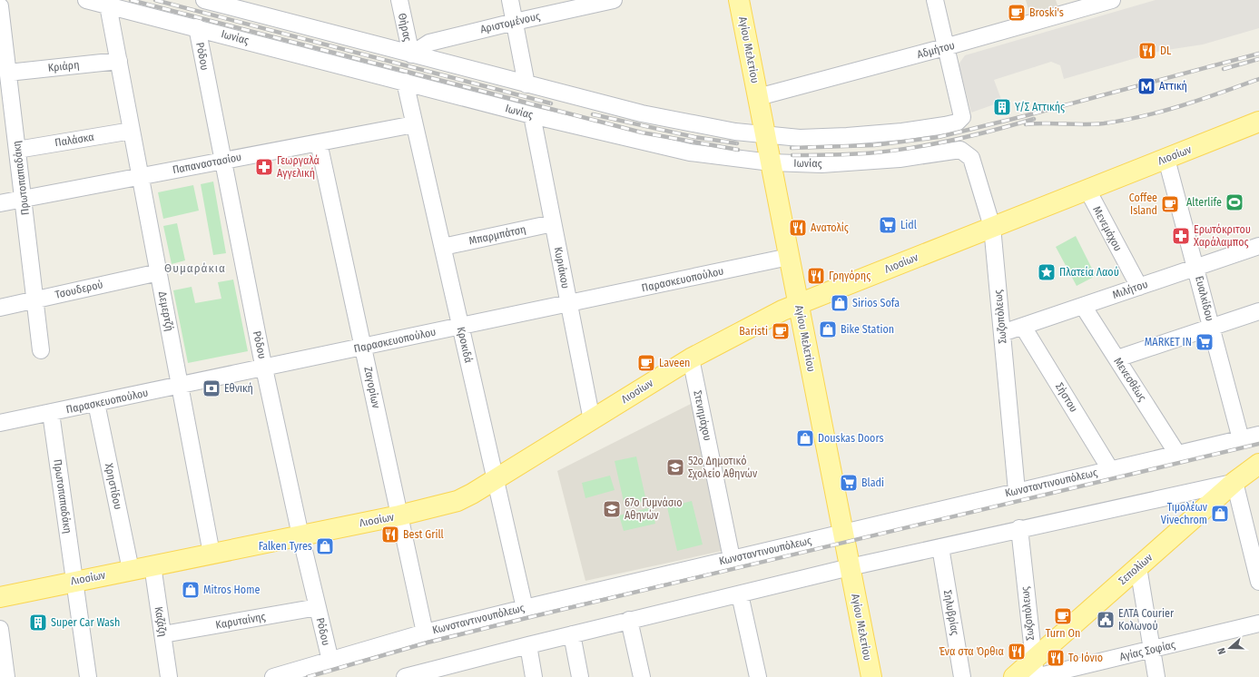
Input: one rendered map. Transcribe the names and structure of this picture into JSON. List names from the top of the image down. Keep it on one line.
{"streets":{"main road":["Αγίου Μελετίου","Λιοσίων","Σεπολίων"],"street":["Αριστομένους","Θήρας","Ιωνίας","Αδμήτου","Ρόδου","Κριάρη","Παλάσκα","Παπαναστασίου","Πρωτοπαπαδάκη","Μενεμάχου","Μπαρμπάτση","Κυριάκου","Παρασκευοπούλου","Τσουδερού","Μιλήτου","Ευαλκίδου","Δεμερτζή","Σωζοπόλεως","Κροκιδά","Μενεσθέως","Ζαγορίων","Σήστου","Στενημάχου","Κωνσταντινουπόλεως","Χρηστίδου","Σηλυβρίας","Καρυταίνης","Καζάζη","Αγίας Σοφίας"]},"crossings":[["Αριστομένους","Θήρας"],["Ιωνίας","Αγίου Μελετίου"],["Ιωνίας","Ρόδου"],["Ιωνίας","Κυριάκου"],["Ιωνίας","Δεμερτζή"],["Ιωνίας","Σωζοπόλεως"],["Ιωνίας","Κροκιδά"],["Αγίου Μελετίου","Αδμήτου"],["Αγίου Μελετίου","Λιοσίων"],["Αγίου Μελετίου","Παρασκευοπούλου"],["Αγίου Μελετίου","Κωνσταντινουπόλεως"],["Ρόδου","Λιοσίων"],["Ρόδου","Παπαναστασίου"],["Ρόδου","Παρασκευοπούλου"],["Ρόδου","Κωνσταντινουπόλεως"],["Ρόδου","Καρυταίνης"],["Κριάρη","Πρωτοπαπαδάκη"],["Κριάρη","Δεμερτζή"],["Παλάσκα","Πρωτοπαπαδάκη"],["Παλάσκα","Δεμερτζή"],["Λιοσίων","Πρωτοπαπαδάκη"],["Λιοσίων","Μενεμάχου"],["Λιοσίων","Κυριάκου"],["Λιοσίων","Ευαλκίδου"],["Λιοσίων","Δεμερτζή"],["Λιοσίων","Σωζοπόλεως"],["Λιοσίων","Κροκιδά"],["Λιοσίων","Ζαγορίων"],["Λιοσίων","Στενημάχου"],["Λιοσίων","Χρηστίδου"],["Λιοσίων","Καζάζη"],["Παπαναστασίου","Πρωτοπαπαδάκη"],["Παπαναστασίου","Δεμερτζή"],["Παπαναστασίου","Κροκιδά"],["Παπαναστασίου","Ζαγορίων"],["Πρωτοπαπαδάκη","Παρασκευοπούλου"],["Πρωτοπαπαδάκη","Τσουδερού"],["Μενεμάχου","Μιλήτου"],["Μπαρμπάτση","Κυριάκου"],["Μπαρμπάτση","Κροκιδά"],["Κυριάκου","Παρασκευοπούλου"],["Παρασκευοπούλου","Δεμερτζή"],["Παρασκευοπούλου","Κροκιδά"],["Παρασκευοπούλου","Ζαγορίων"],["Παρασκευοπούλου","Χρηστίδου"],["Τσουδερού","Δεμερτζή"],["Μιλήτου","Ευαλκίδου"],["Μιλήτου","Σωζοπόλεως"],["Μιλήτου","Μενεσθέως"],["Μιλήτου","Σήστου"],["Ευαλκίδου","Κωνσταντινουπόλεως"],["Σωζοπόλεως","Κωνσταντινουπόλεως"],["Σωζοπόλεως","Σεπολίων"],["Σωζοπόλεως","Αγίας Σοφίας"],["Κροκιδά","Κωνσταντινουπόλεως"],["Μενεσθέως","Κωνσταντινουπόλεως"],["Ζαγορίων","Κωνσταντινουπόλεως"],["Σήστου","Κωνσταντινουπόλεως"],["Στενημάχου","Κωνσταντινουπόλεως"],["Σεπολίων","Αγίας Σοφίας"],["Καρυταίνης","Καζάζη"]],"districts":["Θυμαράκια"],"places":{"cafe":["Broski's","Coffee Island","Baristi","Laveen","Turn On"],"restaurant":["DL","Ανατολίς","Γρηγόρης","Best Grill","Ένα στα Όρθια","Το Ιόνιο"],"metro station":["Αττική"],"building":["Υ/Σ Αττικής","Super Car Wash"],"pharmacy":["Γεωργαλά Αγγελική","Ερωτόκριτου Χαράλαμπος"],"sports":["Alterlife"],"supermarket":["Lidl","MARKET IN","Bladi"],"place":["Πλατεία Λαού"],"shop":["Sirios Sofa","Bike Station","Douskas Doors","Τιμολέων Vivechrom","Falken Tyres","Mitros Home"],"bank":["Εθνική"],"school or university":["52ο Δημοτικό Σχολείο Αθηνών","67ο Γυμνάσιο Αθηνών"],"public building":["ΕΛΤΑ Courier Κολωνού"]},"north":"left"}
